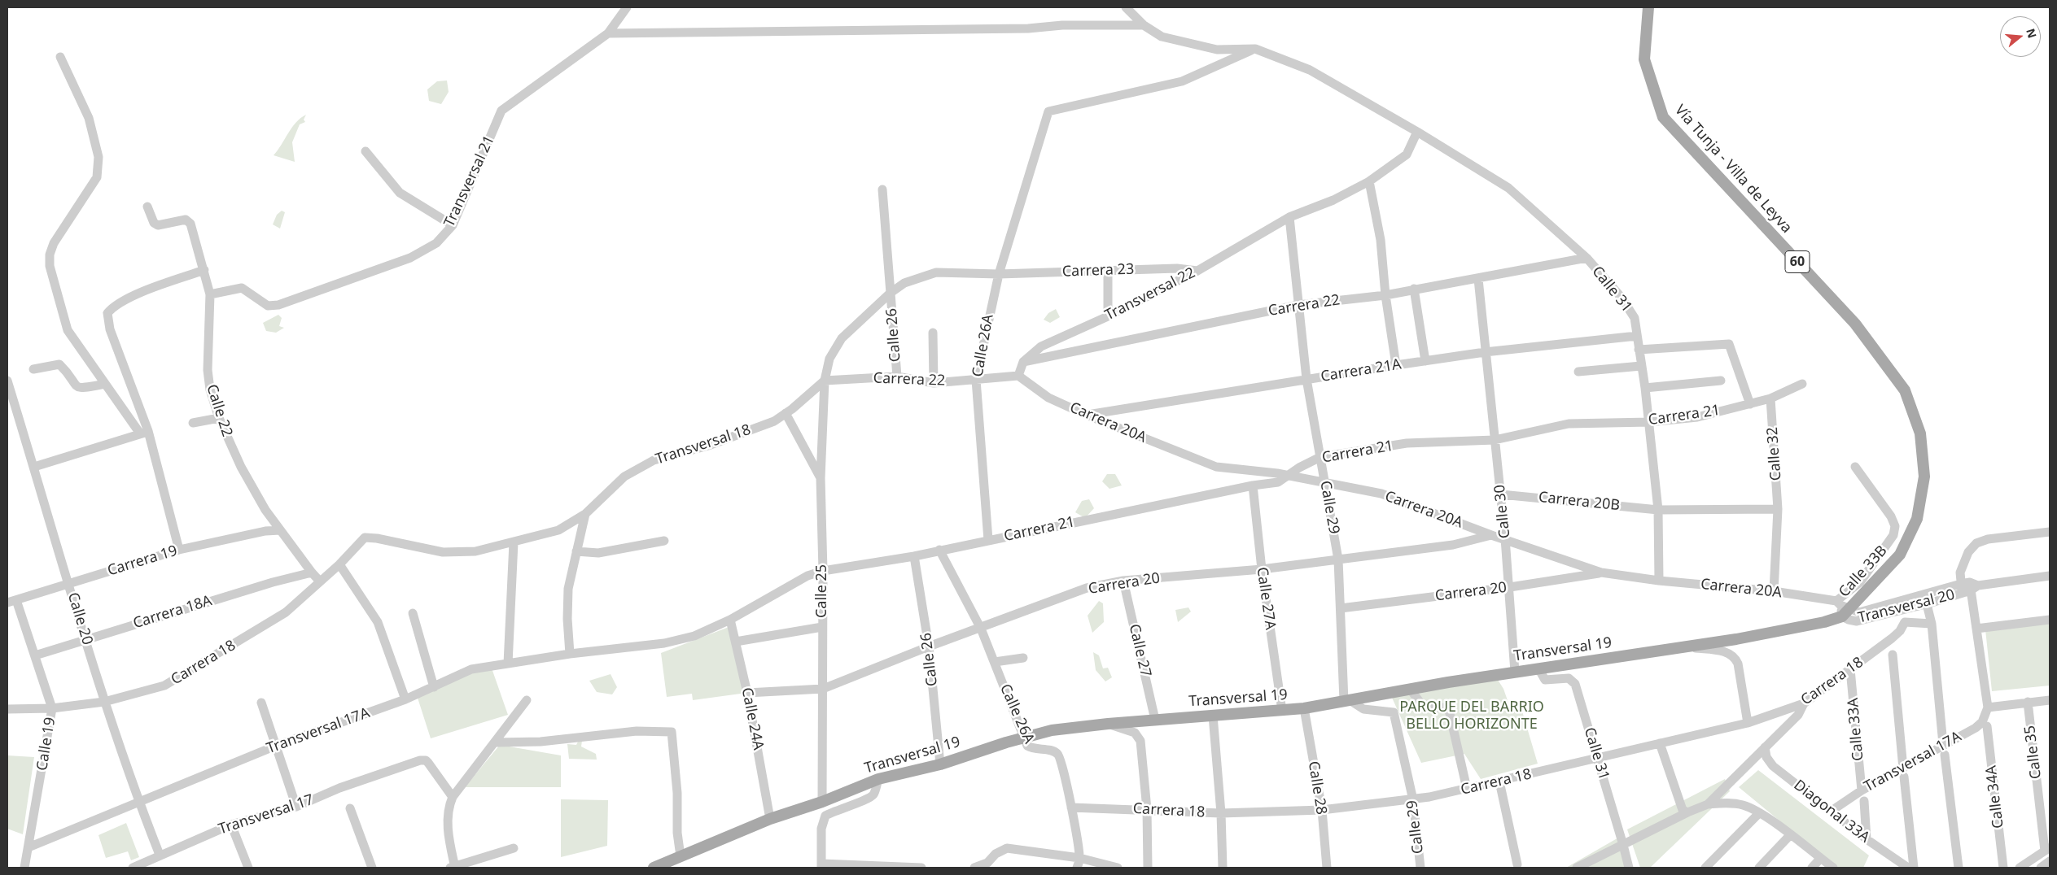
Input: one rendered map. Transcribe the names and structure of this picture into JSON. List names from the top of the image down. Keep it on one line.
{"streets":{"main road":["Vía Tunja - Villa de Leyva","60","Calle 33B","Transversal 19"],"street":["Transversal 21","Carrera 23","Calle 31","Transversal 22","Carrera 22","Calle 26","Calle 26A","Carrera 21A","Calle 22","Carrera 21","Carrera 20A","Transversal 18","Calle 32","Carrera 20B","Calle 29","Calle 30","Carrera 19","Carrera 20","Calle 25","Calle 27A","Transversal 20","Carrera 18A","Calle 20","Calle 27","Carrera 18","Calle 24A","Calle 33A","Transversal 17A","Calle 19","Calle 35","Calle 28","Calle 34A","Diagonal 33A","Transversal 17"]},"crossings":[["Vía Tunja - Villa de Leyva","Calle 33B"],["Transversal 21","Calle 22"],["Carrera 23","Transversal 22"],["Carrera 23","Calle 26"],["Carrera 23","Calle 26A"],["Carrera 23","Calle 25"],["Calle 31","Carrera 22"],["Calle 31","Calle 26A"],["Calle 31","Carrera 21A"],["Calle 31","Carrera 21"],["Calle 31","Carrera 20A"],["Calle 31","Carrera 20B"],["Calle 31","Transversal 19"],["Calle 31","Carrera 18"],["Transversal 22","Carrera 22"],["Transversal 22","Calle 29"],["Carrera 22","Calle 26"],["Carrera 22","Calle 26A"],["Carrera 22","Carrera 20A"],["Carrera 22","Transversal 18"],["Carrera 22","Calle 29"],["Carrera 22","Calle 30"],["Carrera 22","Calle 25"],["Calle 26","Carrera 21"],["Calle 26","Carrera 20"],["Calle 26","Calle 25"],["Calle 26","Transversal 19"],["Calle 26A","Carrera 21"],["Calle 26A","Carrera 20"],["Calle 26A","Transversal 19"],["Calle 26A","Carrera 18"],["Carrera 21A","Carrera 20A"],["Carrera 21A","Calle 29"],["Carrera 21A","Calle 30"],["Calle 22","Carrera 19"],["Calle 22","Carrera 18A"],["Calle 22","Carrera 18"],["Carrera 21","Carrera 20A"],["Carrera 21","Calle 32"],["Carrera 21","Calle 29"],["Carrera 21","Calle 30"],["Carrera 21","Calle 25"],["Carrera 21","Calle 27A"],["Carrera 21","Calle 24A"],["Carrera 21","Transversal 17A"],["Carrera 20A","Calle 29"],["Carrera 20A","Calle 30"],["Carrera 20A","Calle 33B"],["Carrera 20A","Carrera 20"],["Carrera 20A","Transversal 20"],["Carrera 20A","Transversal 19"],["Transversal 18","Calle 25"],["Transversal 18","Carrera 18"],["Carrera 20B","Calle 30"],["Calle 29","Carrera 20"],["Calle 29","Transversal 19"],["Calle 29","Carrera 18"],["Calle 30","Carrera 20"],["Calle 30","Transversal 19"],["Carrera 19","Calle 20"],["Carrera 19","Calle 19"],["Calle 33B","Transversal 20"],["Calle 33B","Transversal 19"],["Carrera 20","Calle 25"],["Carrera 20","Calle 27A"],["Carrera 20","Calle 27"],["Carrera 20","Calle 24A"],["Calle 25","Transversal 19"],["Calle 27A","Transversal 19"],["Transversal 20","Transversal 19"],["Carrera 18A","Calle 20"],["Carrera 18A","Calle 19"],["Calle 20","Carrera 18"],["Calle 20","Transversal 17A"],["Calle 20","Transversal 17"],["Transversal 19","Calle 27"],["Transversal 19","Calle 24A"],["Transversal 19","Calle 28"],["Carrera 18","Calle 33A"],["Carrera 18","Calle 19"],["Carrera 18","Calle 28"],["Calle 24A","Transversal 17A"],["Calle 33A","Transversal 17A"],["Transversal 17A","Calle 19"],["Transversal 17A","Diagonal 33A"]],"parks":["PARQUE DEL BARRIO BELLO HORIZONTE"],"north":"right"}
